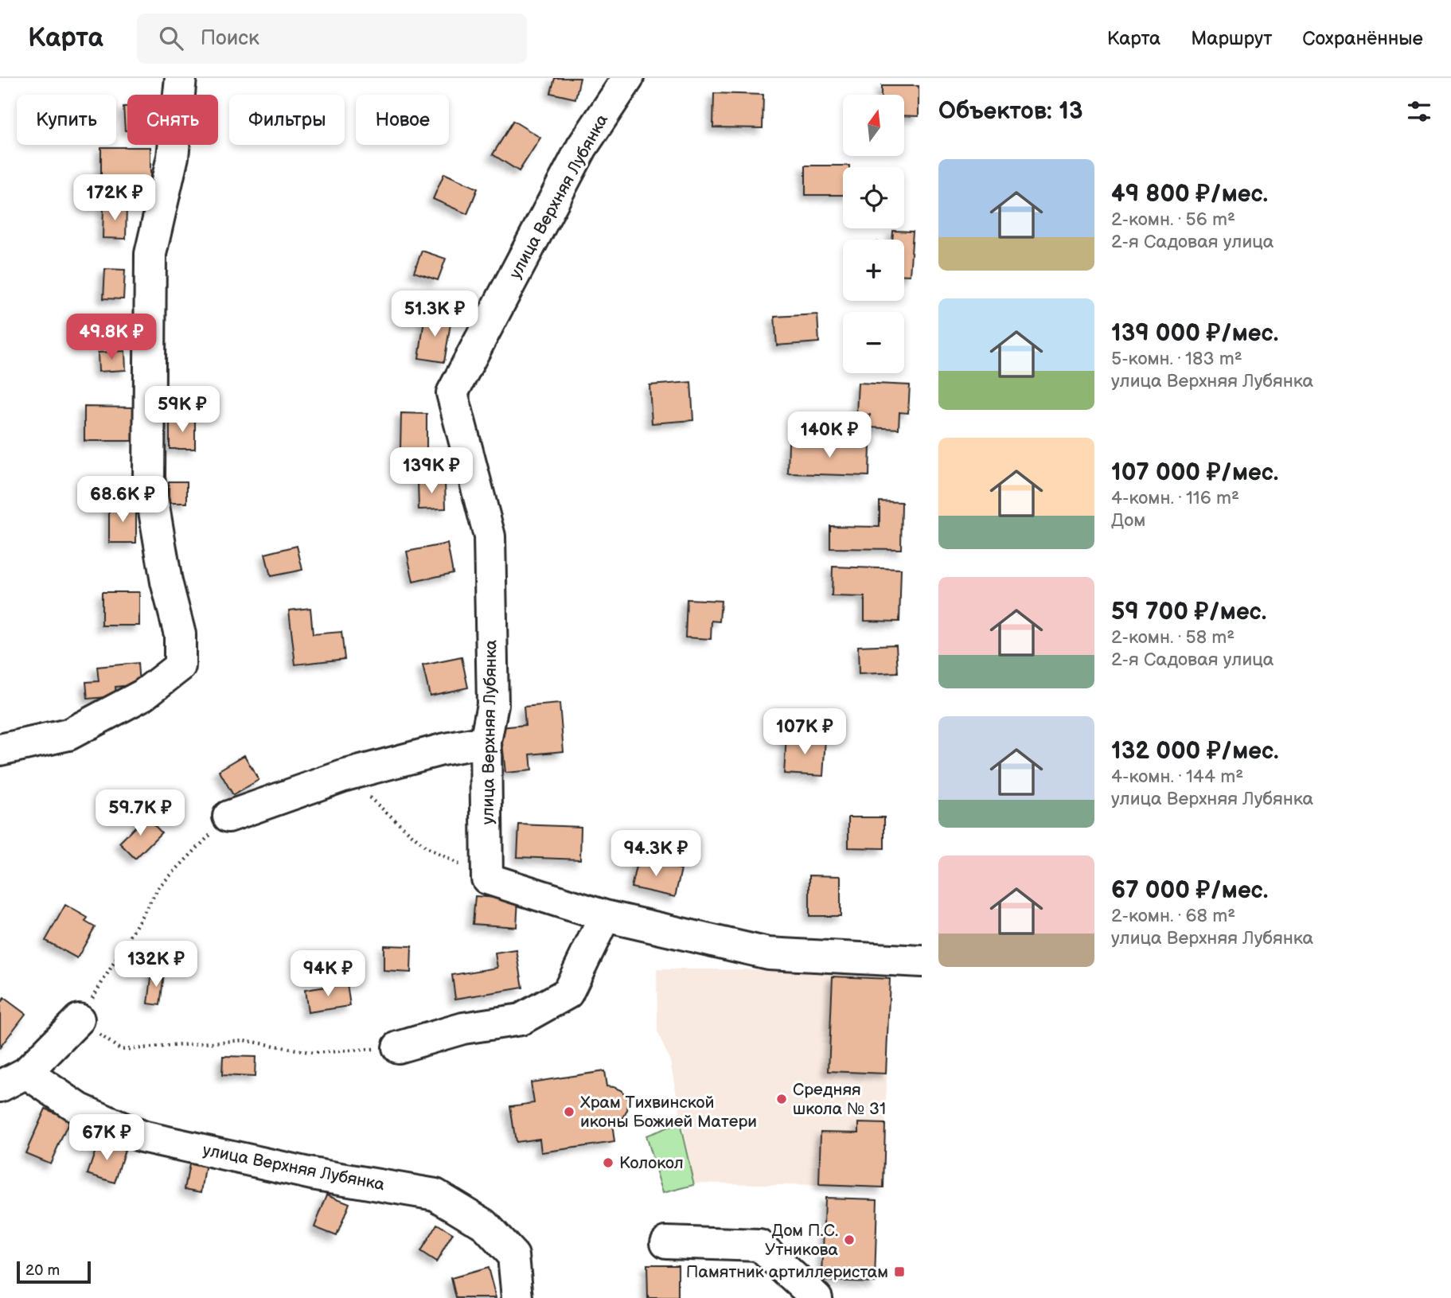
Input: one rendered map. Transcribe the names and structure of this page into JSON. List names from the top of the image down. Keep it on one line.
{"streets":{"street":["улица Верхняя Лубянка"]},"places":{"other":["Средняя школа № 31","Храм Тихвинской иконы Божией Матери","Колокол","Дом П.С. Утникова"],"transit":["Памятник артиллеристам"]},"scale_bar":"20 m","north":"top","page":{"header":"Карта","search":"Поиск","nav":["Карта","Маршрут","Сохранённые"],"heading":"Объектов: 13","map_buttons":["+","−"],"chip":["Купить","Снять","Фильтры","Новое"],"list":[{"name":"49 800 ₽/мес.","note":"2-комн. · 56 m² · 2-я Садовая улица"},{"name":"139 000 ₽/мес.","note":"5-комн. · 183 m² · улица Верхняя Лубянка"},{"name":"107 000 ₽/мес.","note":"4-комн. · 116 m² · Дом"},{"name":"59 700 ₽/мес.","note":"2-комн. · 58 m² · 2-я Садовая улица"},{"name":"132 000 ₽/мес.","note":"4-комн. · 144 m² · улица Верхняя Лубянка"},{"name":"67 000 ₽/мес.","note":"2-комн. · 68 m² · улица Верхняя Лубянка"}],"price":["172K ₽","51.3K ₽","49.8K ₽","59K ₽","140K ₽","139K ₽","68.6K ₽","107K ₽","59.7K ₽","94.3K ₽","132K ₽","94K ₽","67K ₽"],"scale":"20 m"}}
